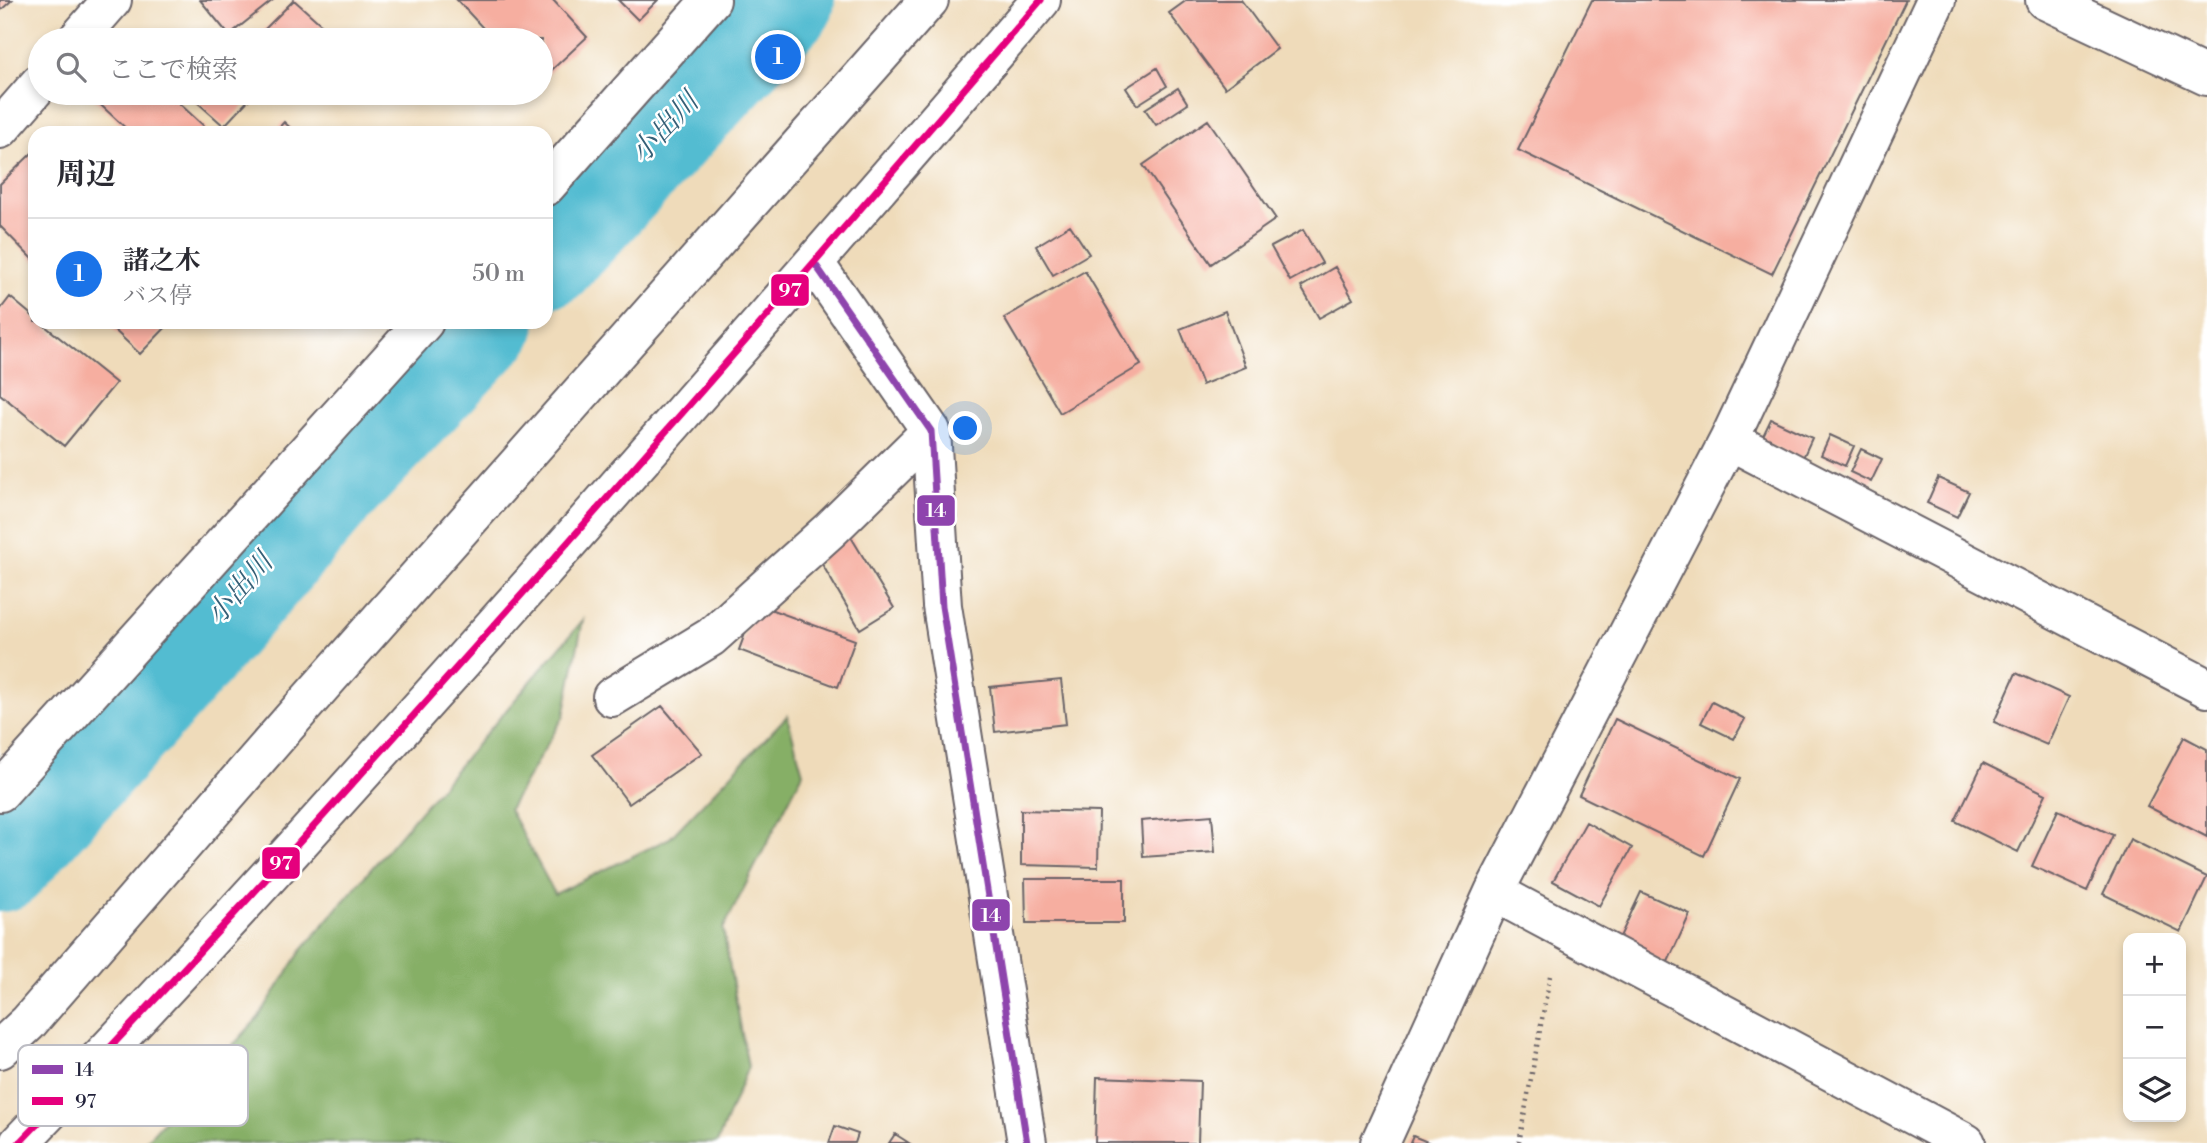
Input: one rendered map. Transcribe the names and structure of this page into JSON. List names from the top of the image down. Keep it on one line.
{"water":["小出川"],"lines":["transit line 97","transit line 14"],"legend":["14","97"],"page":{"search":"ここで検索","pins":"1","heading":"周辺","list":[{"mark":"1","name":"諸之木","note":"バス停","value":"50 m"}],"map_buttons":["+","−"]}}
